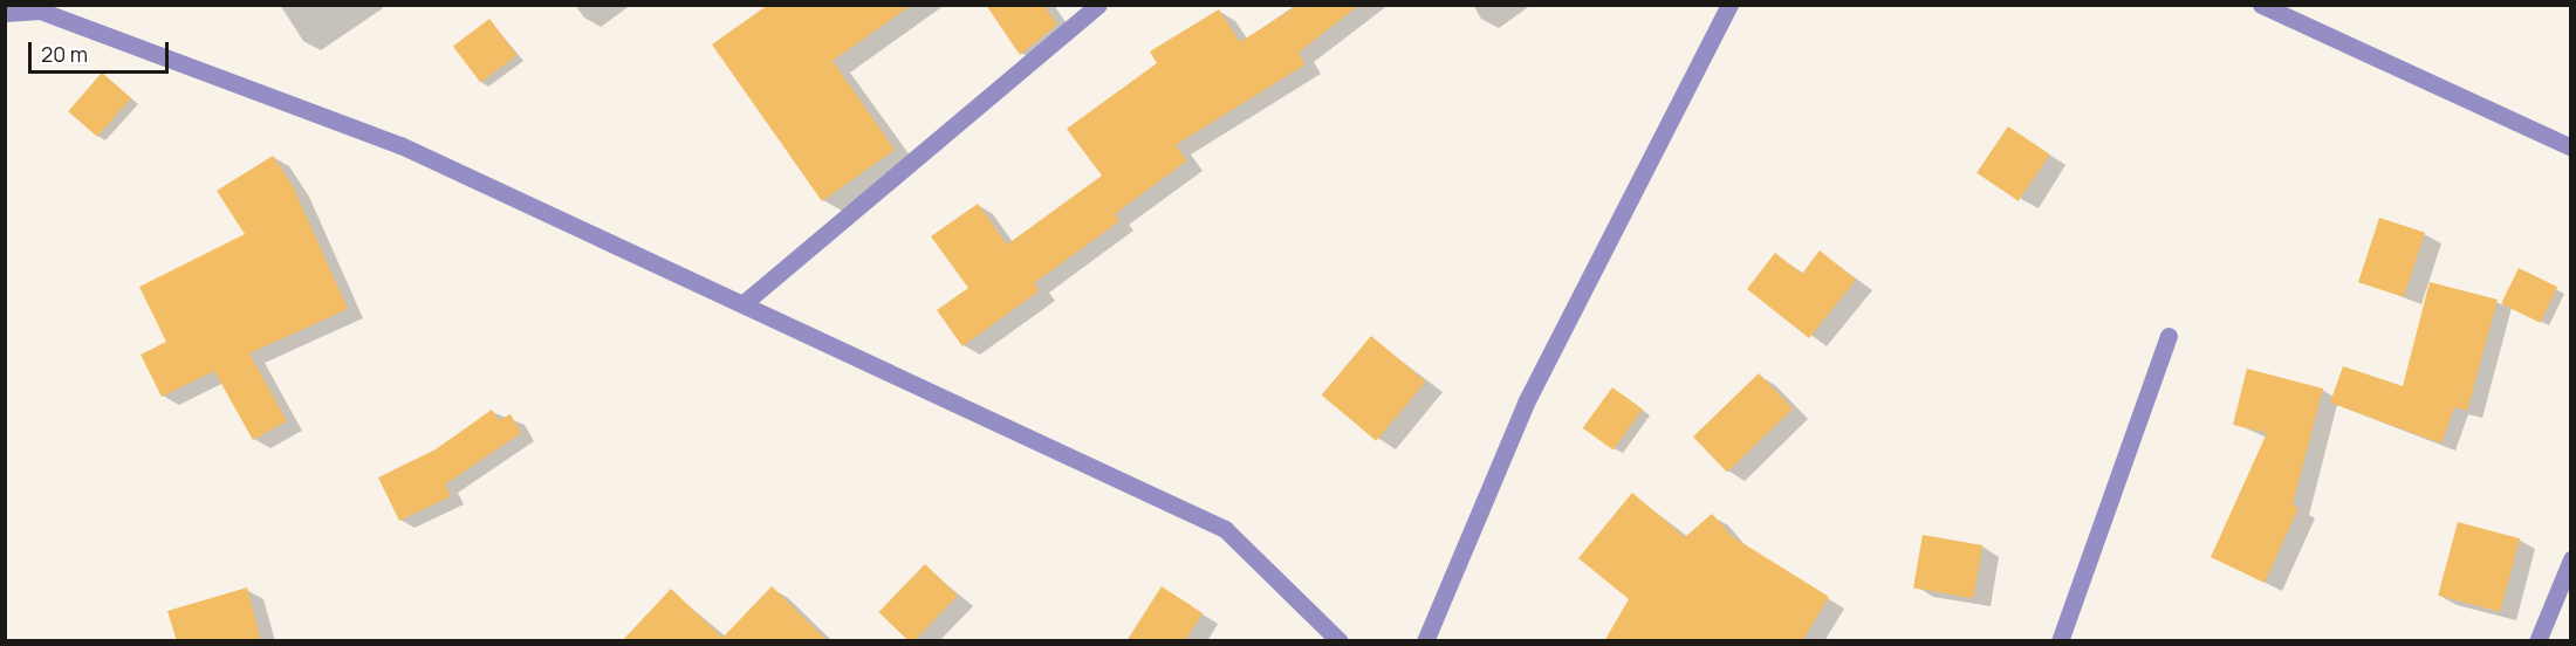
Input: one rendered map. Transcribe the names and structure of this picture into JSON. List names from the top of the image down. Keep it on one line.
{"scale_bar":"20 m"}
